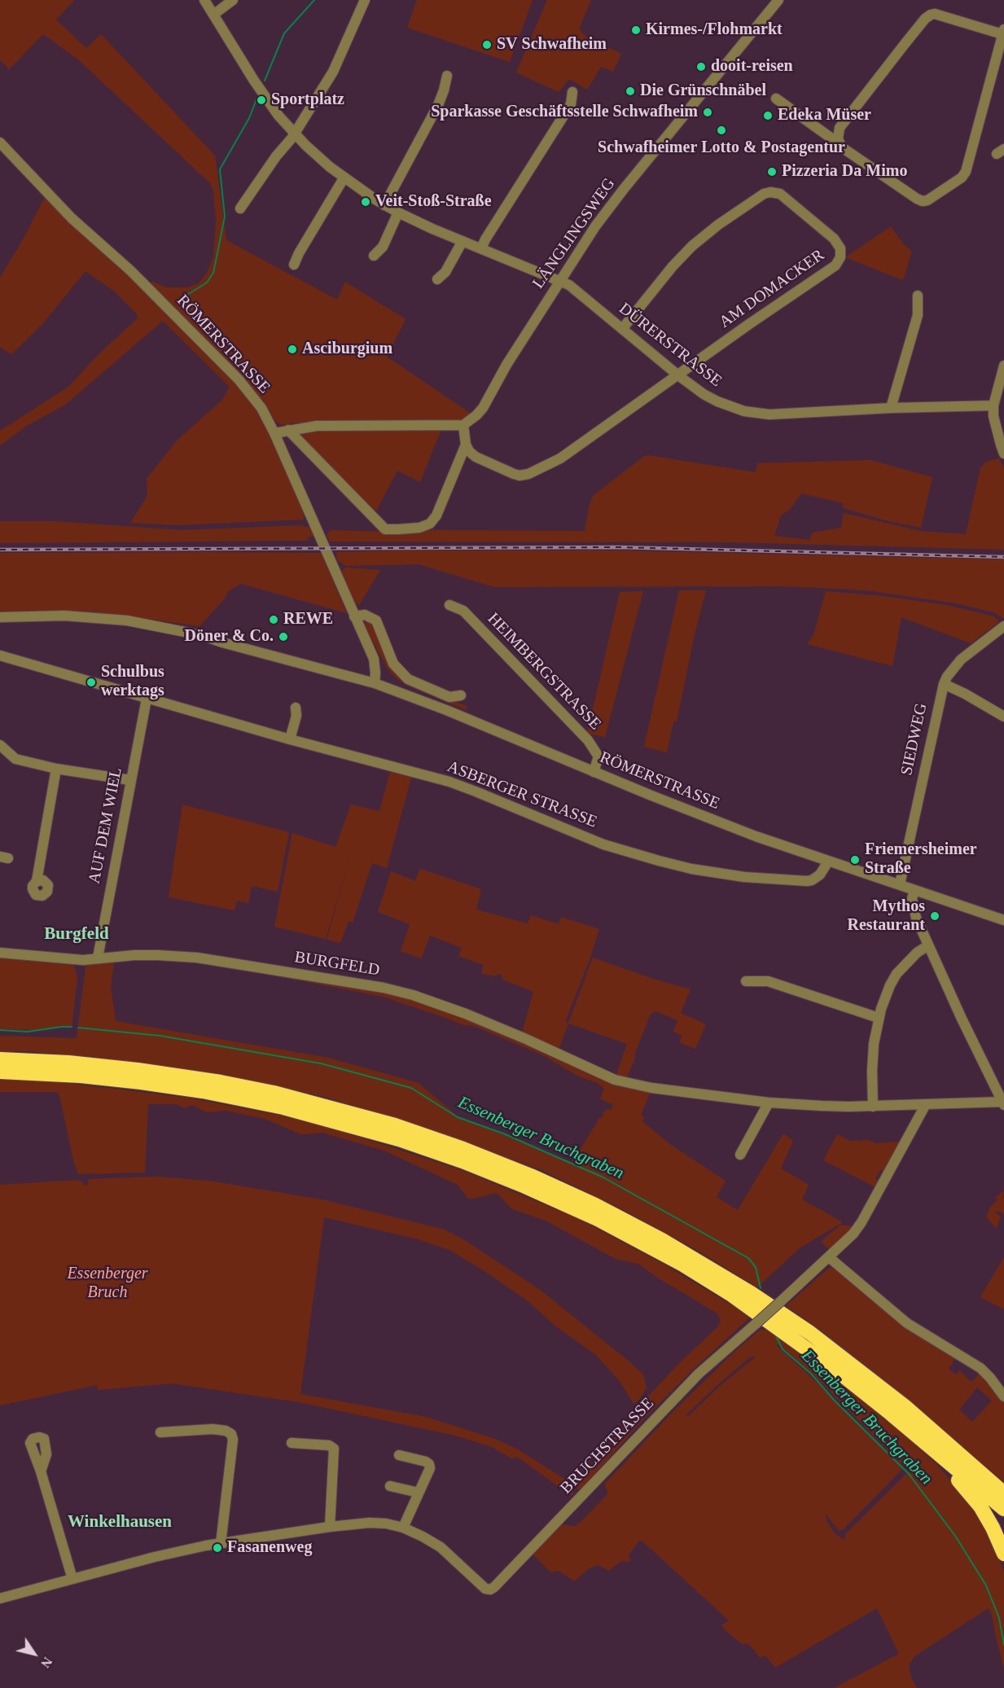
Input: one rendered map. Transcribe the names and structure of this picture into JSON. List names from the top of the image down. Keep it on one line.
{"streets":{"street":["LÄNGLINGSWEG","AM DOMACKER","RÖMERSTRASSE","DÜRERSTRASSE","HEIMBERGSTRASSE","SIEDWEG","ASBERGER STRASSE","AUF DEM WIEL","BURGFELD","BRUCHSTRASSE"]},"crossings":[["LÄNGLINGSWEG","DÜRERSTRASSE"],["AM DOMACKER","DÜRERSTRASSE"],["RÖMERSTRASSE","HEIMBERGSTRASSE"],["RÖMERSTRASSE","SIEDWEG"],["RÖMERSTRASSE","ASBERGER STRASSE"],["ASBERGER STRASSE","AUF DEM WIEL"],["AUF DEM WIEL","BURGFELD"],["BURGFELD","BRUCHSTRASSE"]],"districts":["Burgfeld","Winkelhausen"],"water":["Essenberger Bruchgraben"],"parks":["Essenberger Bruch"],"places":["Kirmes-/Flohmarkt","SV Schwafheim","dooit-reisen","Die Grünschnäbel","Sportplatz","Sparkasse Geschäftsstelle Schwafheim","Edeka Müser","Schwafheimer Lotto & Postagentur","Pizzeria Da Mimo","Veit-Stoß-Straße","Asciburgium","REWE","Döner & Co.","Schulbus werktags","Friemersheimer Straße","Mythos Restaurant","Fasanenweg"],"north":"bottom right"}
